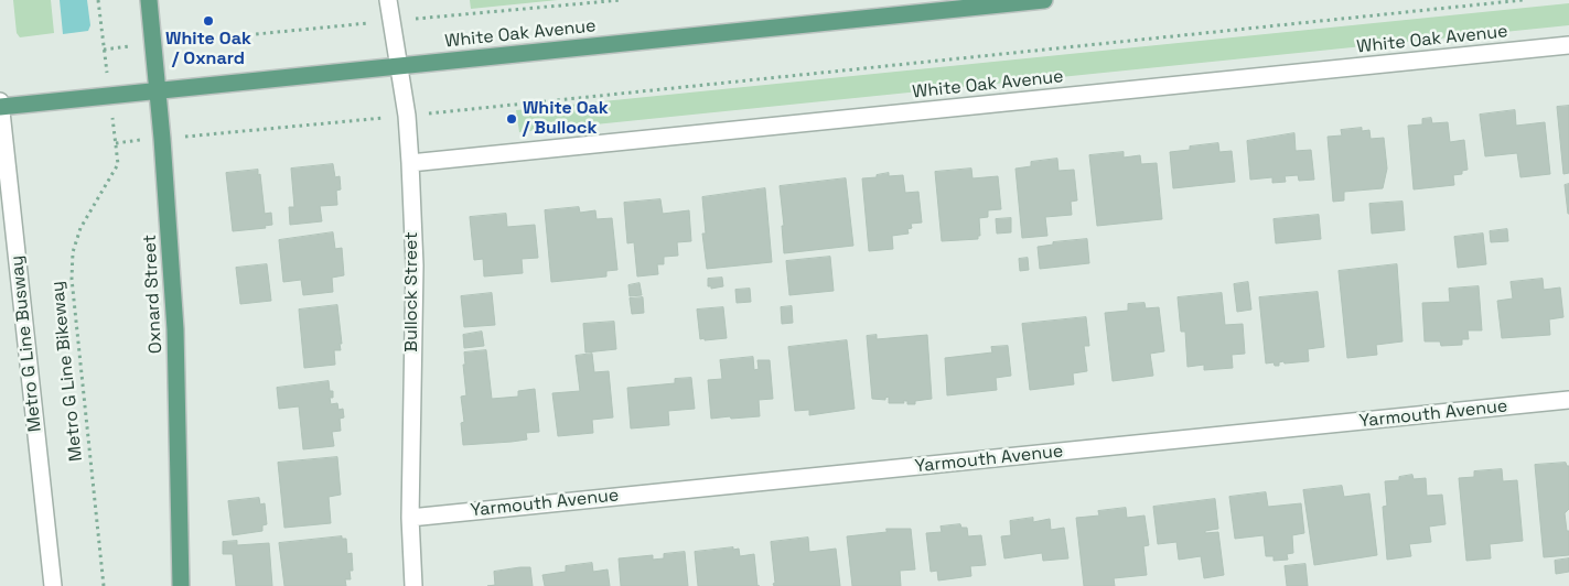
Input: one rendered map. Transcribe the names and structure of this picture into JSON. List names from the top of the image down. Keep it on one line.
{"streets":{"main road":["White Oak Avenue","Oxnard Street"],"street":["Bullock Street","Metro G Line Busway","Yarmouth Avenue"],"path":["Metro G Line Bikeway"]},"crossings":[["White Oak Avenue","Bullock Street"],["White Oak Avenue","Oxnard Street"],["White Oak Avenue","Metro G Line Busway"],["Bullock Street","Yarmouth Avenue"]],"places":["White Oak / Oxnard","White Oak / Bullock"]}
